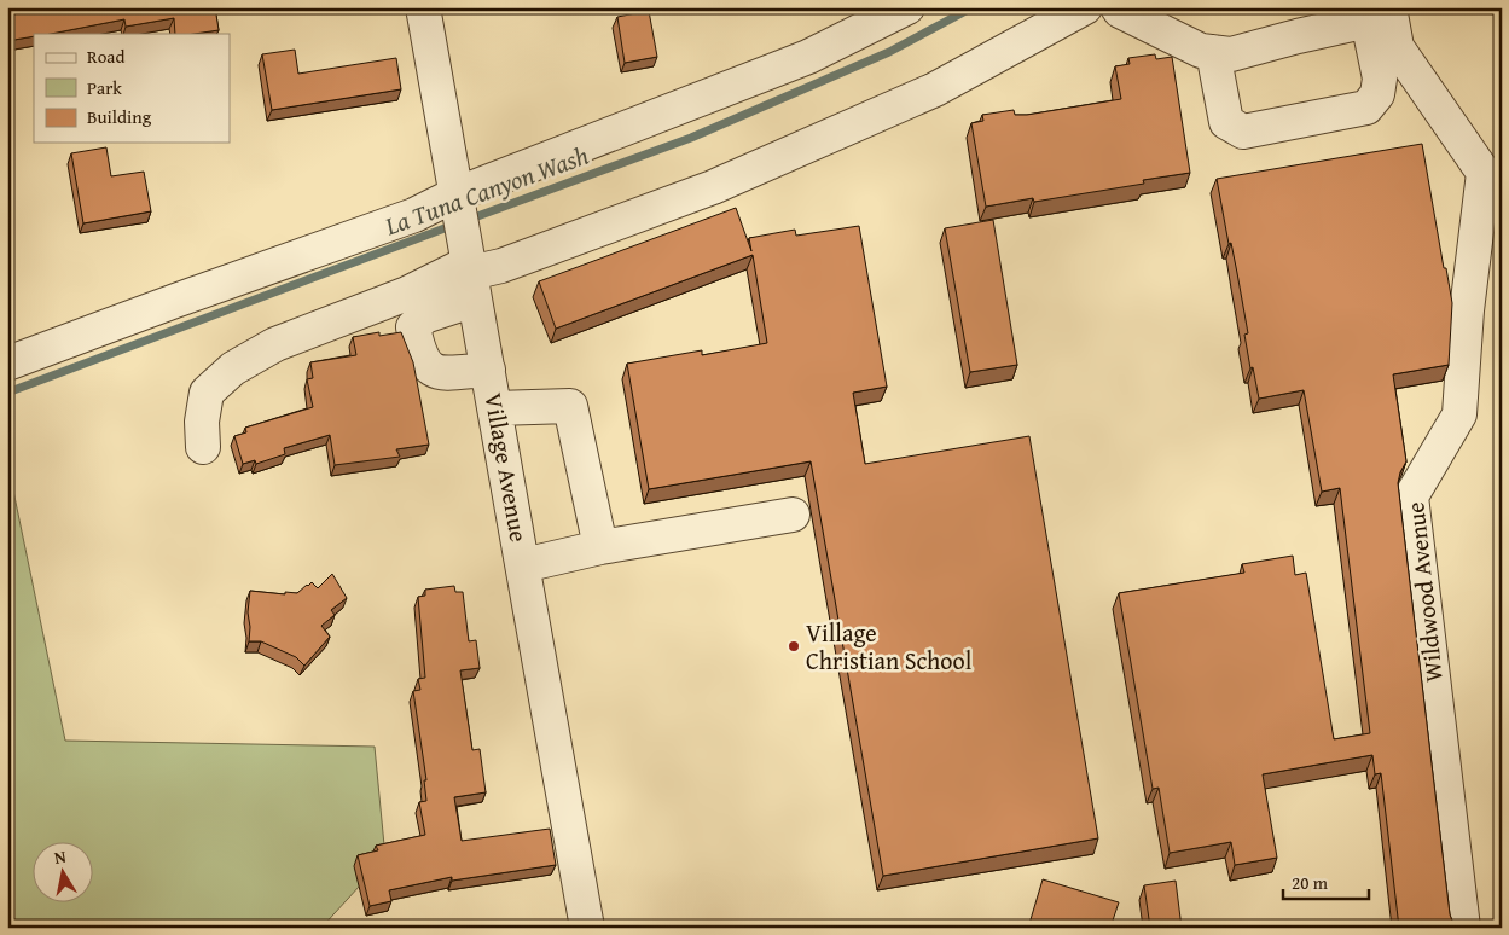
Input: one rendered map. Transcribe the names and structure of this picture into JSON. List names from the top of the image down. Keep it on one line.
{"streets":{"street":["Village Avenue","Wildwood Avenue"]},"water":["La Tuna Canyon Wash"],"places":["Village Christian School"],"legend":["Road","Park","Building"],"scale_bar":"20 m","north":"top"}
